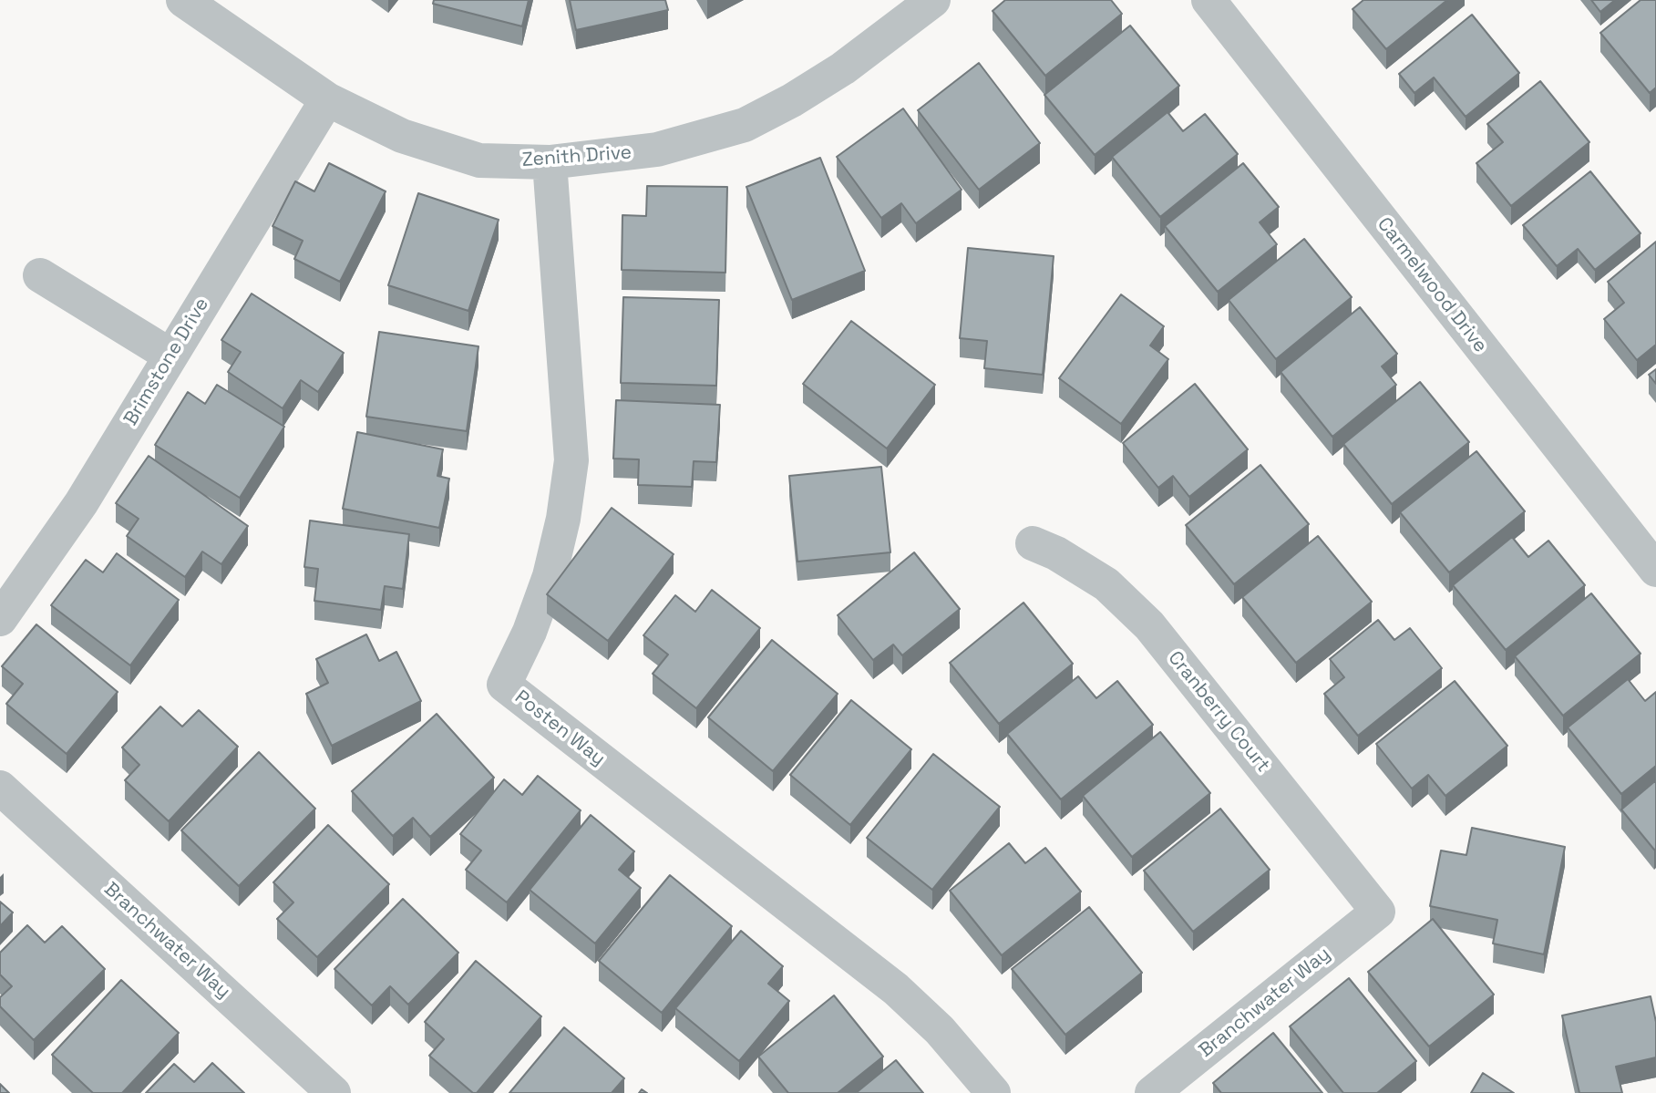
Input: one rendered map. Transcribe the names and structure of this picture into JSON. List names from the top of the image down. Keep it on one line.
{"streets":{"street":["Zenith Drive","Carmelwood Drive","Brimstone Drive","Cranberry Court","Posten Way","Branchwater Way"]},"crossings":[["Zenith Drive","Brimstone Drive"],["Zenith Drive","Posten Way"],["Cranberry Court","Branchwater Way"]]}
